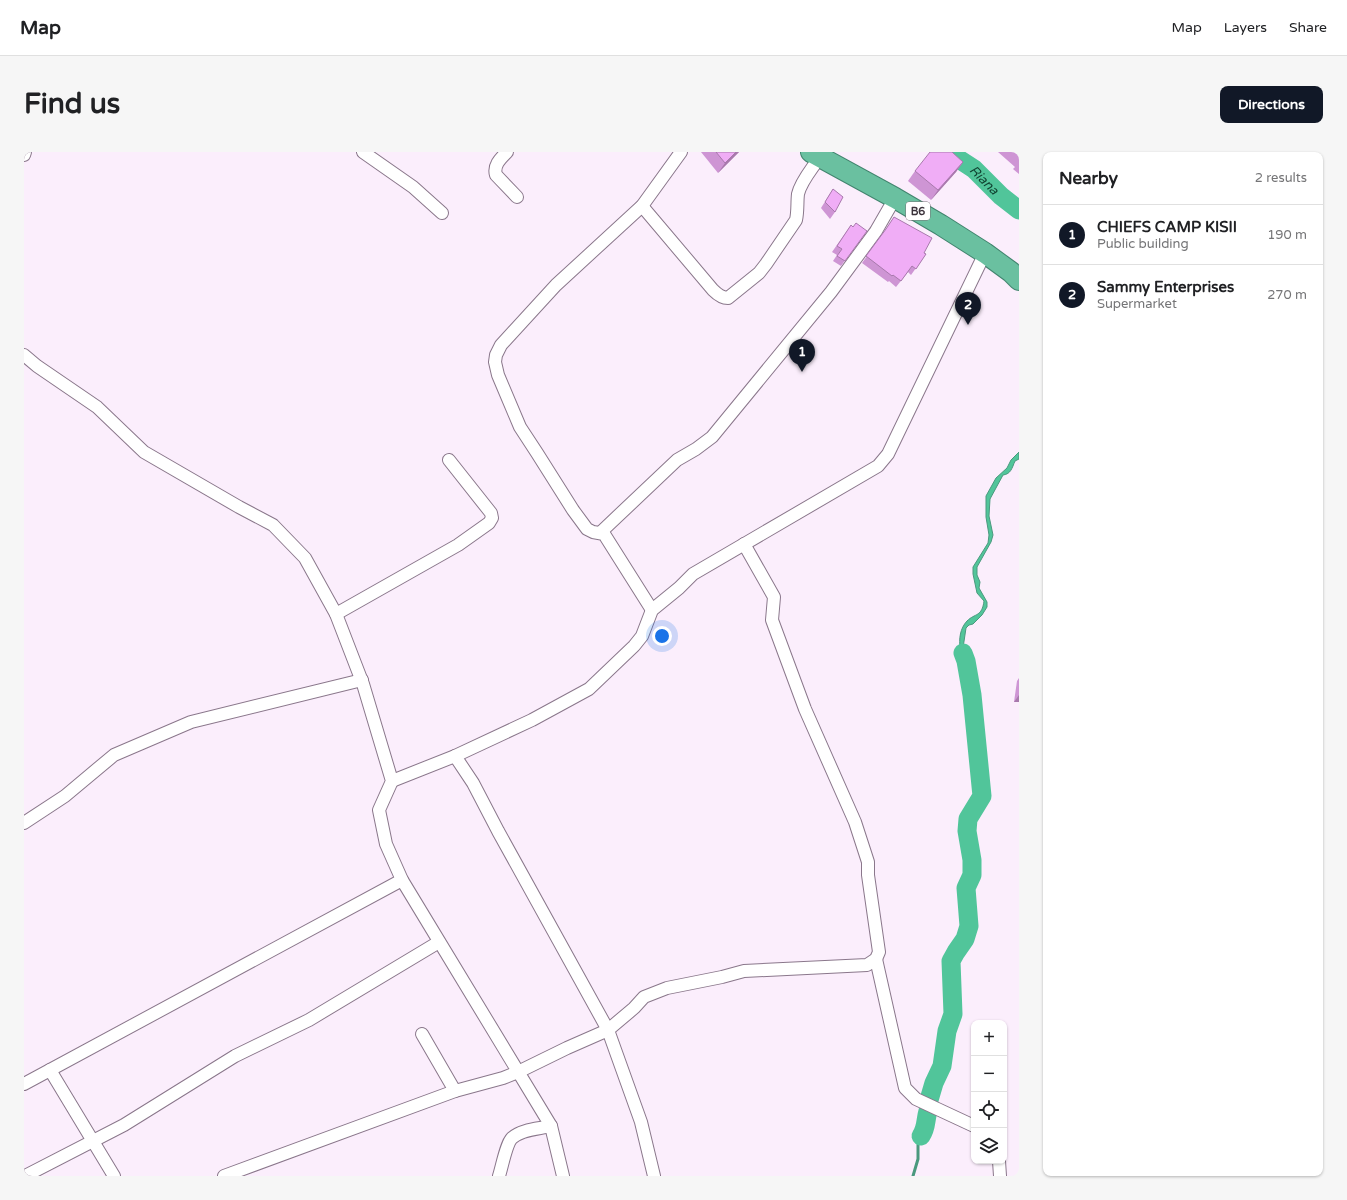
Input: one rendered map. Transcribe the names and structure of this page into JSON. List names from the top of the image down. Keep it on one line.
{"streets":{"highway":["B6"]},"water":["Riana"],"page":{"header":"Map","nav":["Map","Layers","Share"],"buttons":"Directions","title":"Find us","heading":["Nearby","2 results"],"list":[{"mark":"1","name":"CHIEFS CAMP KISII","note":"Public building","value":"190 m"},{"mark":"2","name":"Sammy Enterprises","note":"Supermarket","value":"270 m"}],"pins":["2","1"],"map_buttons":["+","−"]}}
